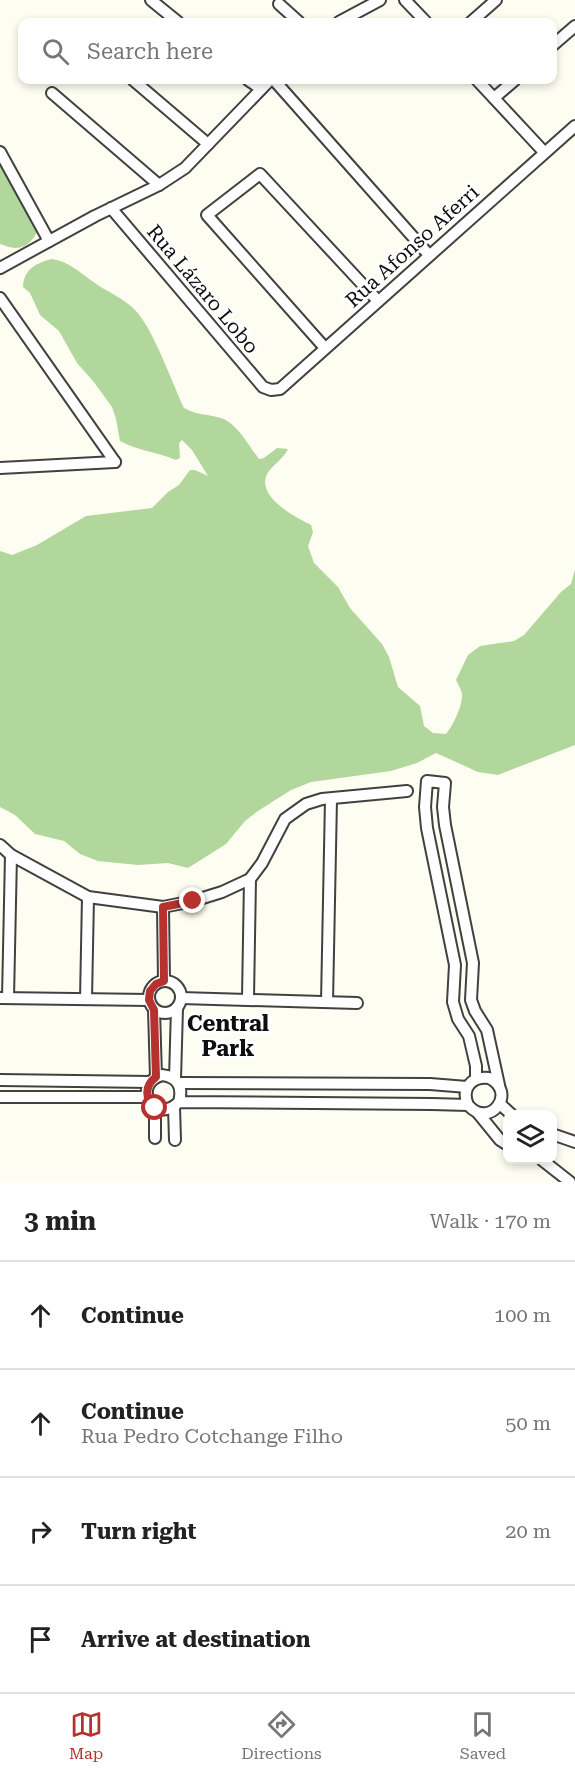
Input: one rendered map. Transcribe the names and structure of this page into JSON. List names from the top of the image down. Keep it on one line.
{"streets":{"street":["Rua Afonso Aferri","Rua Lázaro Lobo"]},"crossings":[["Rua Afonso Aferri","Rua Lázaro Lobo"]],"districts":["Central Park"],"page":{"search":"Search here","heading":["3 min","Walk · 170 m"],"list":[["Continue","100 m"],["Continue","Rua Pedro Cotchange Filho","50 m"],["Turn right","20 m"],"Arrive at destination"],"nav":["Map","Directions","Saved"]}}
